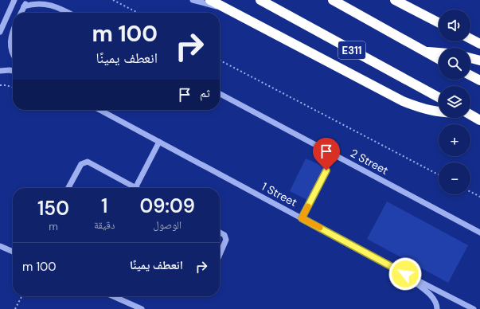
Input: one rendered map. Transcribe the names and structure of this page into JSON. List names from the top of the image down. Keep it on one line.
{"streets":{"highway":["E311"],"street":["2 Street","1 Street"]},"page":{"map_buttons":["+","−"],"turn":["100 m","انعطف يمينًا"],"then":"ثم","eta":["09:09","الوصول","1","دقيقة","150","m"],"list":[{"name":"انعطف يمينًا","value":"100 m"}]}}
